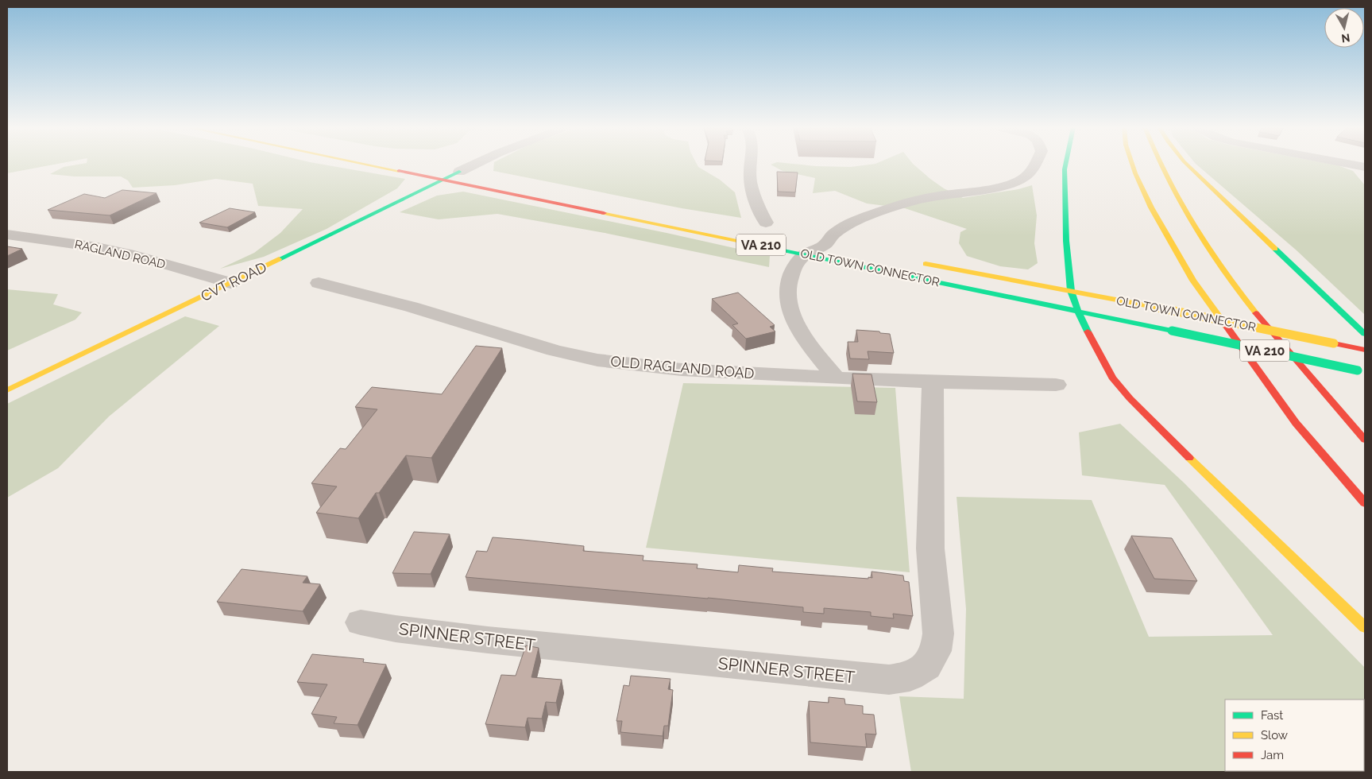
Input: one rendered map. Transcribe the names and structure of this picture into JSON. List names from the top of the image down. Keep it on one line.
{"streets":{"main road":["VA 210","OLD TOWN CONNECTOR","CVT ROAD"],"street":["RAGLAND ROAD","OLD RAGLAND ROAD","SPINNER STREET"]},"crossings":[["RAGLAND ROAD","CVT ROAD"],["OLD TOWN CONNECTOR","CVT ROAD"],["OLD RAGLAND ROAD","SPINNER STREET"]],"legend":["Fast","Slow","Jam"],"north":"bottom"}
